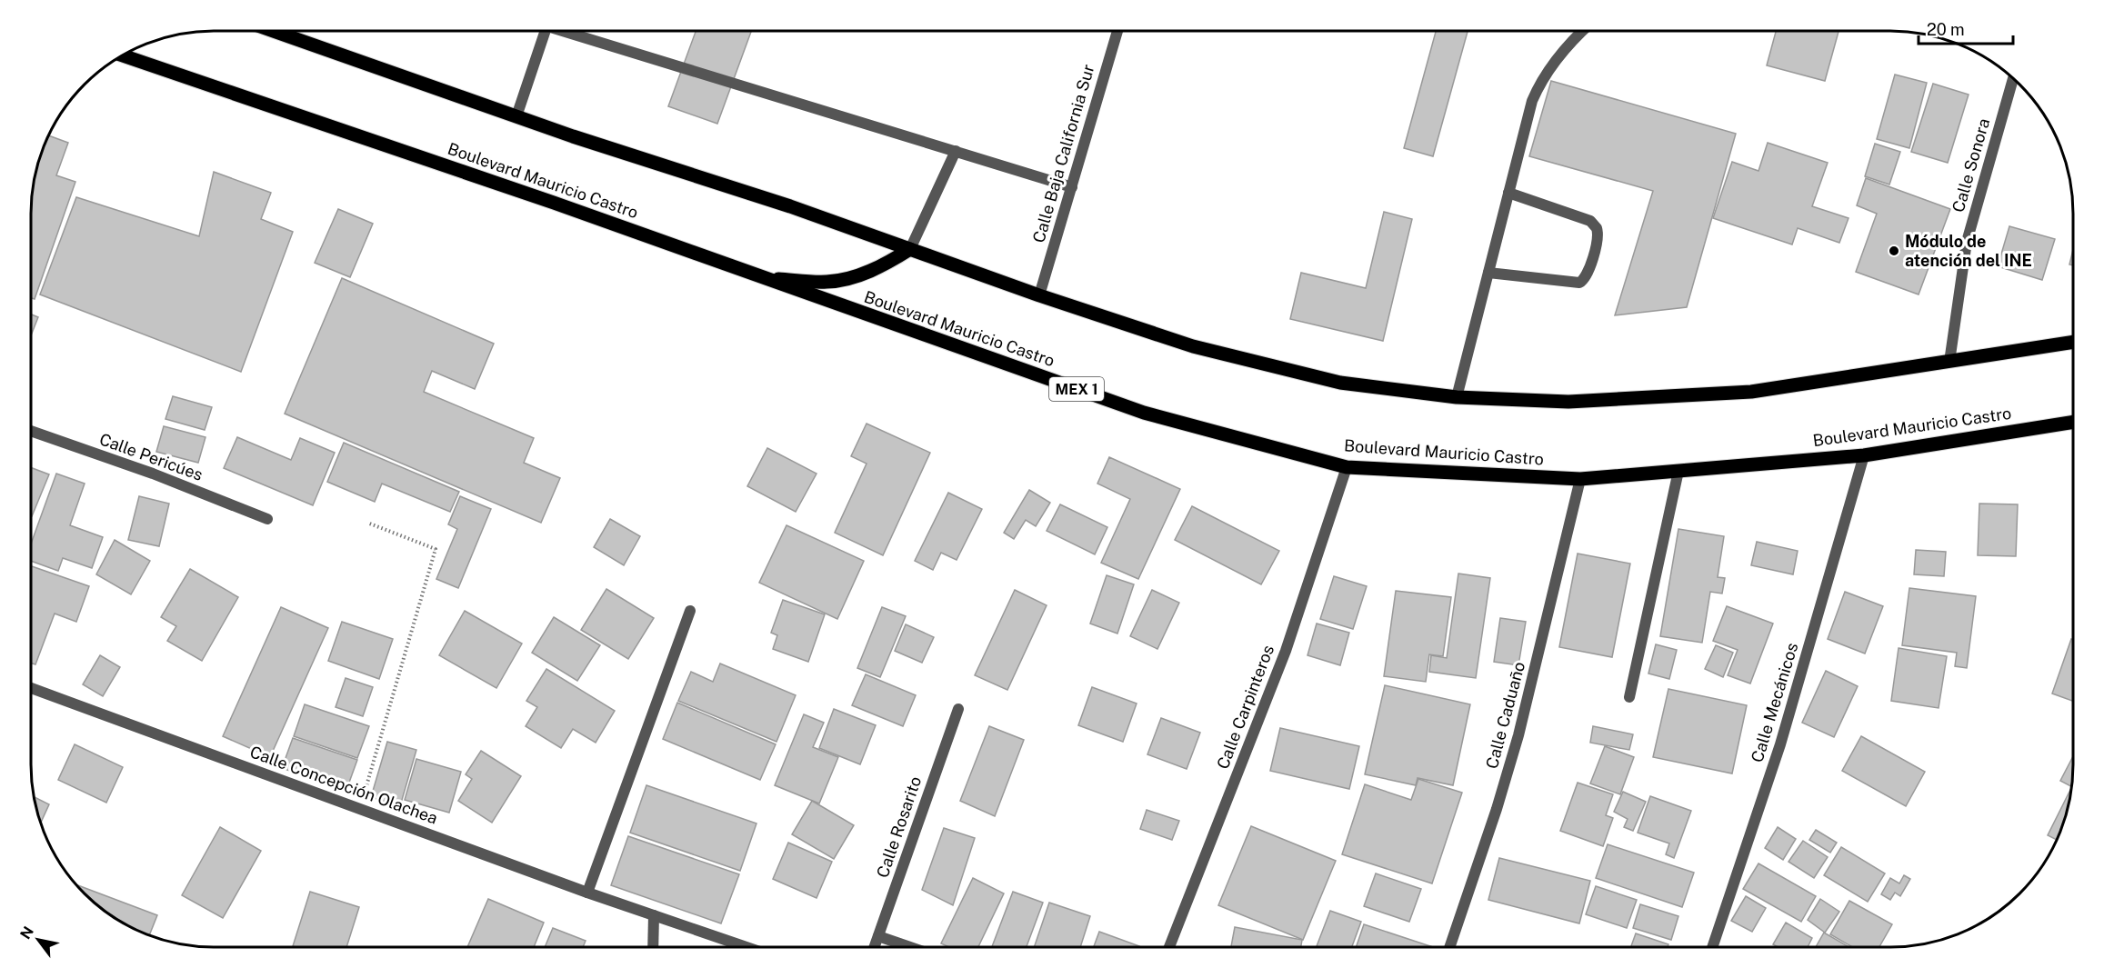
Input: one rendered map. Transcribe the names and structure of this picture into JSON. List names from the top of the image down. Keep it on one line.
{"streets":{"main road":["Boulevard Mauricio Castro","MEX 1"],"street":["Calle Baja California Sur","Calle Sonora","Calle Pericúes","Calle Mecánicos","Calle Carpinteros","Calle Caduaño","Calle Concepción Olachea","Calle Rosarito"]},"crossings":[["Boulevard Mauricio Castro","Calle Mecánicos"],["Boulevard Mauricio Castro","Calle Carpinteros"],["Boulevard Mauricio Castro","Calle Caduaño"]],"places":["Módulo de atención del INE"],"scale_bar":"20 m","north":"top left"}
